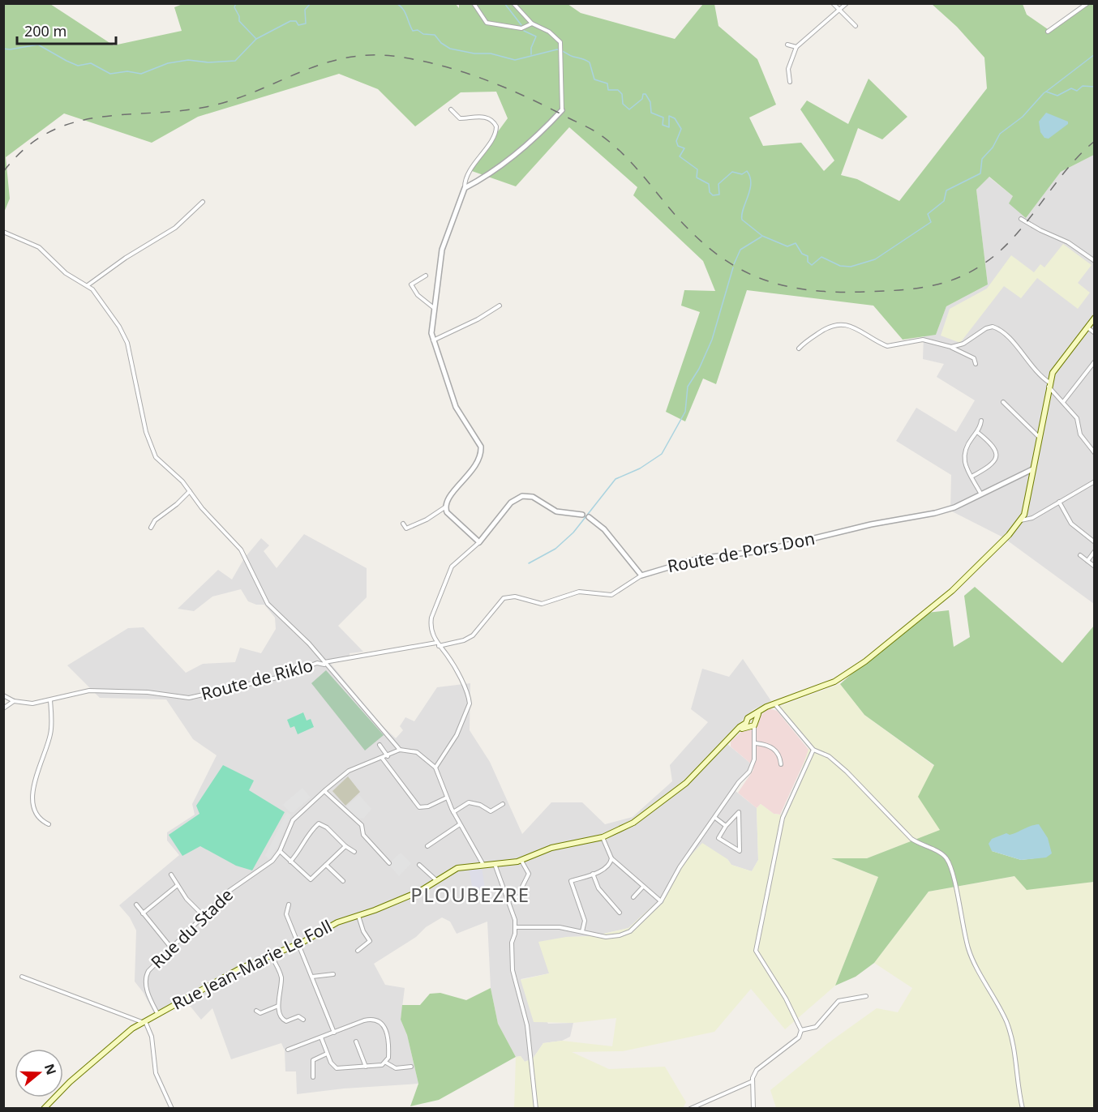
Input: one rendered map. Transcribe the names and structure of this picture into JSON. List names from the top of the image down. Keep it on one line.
{"streets":{"main road":["Rue Jean-Marie Le Foll"],"street":["Route de Pors Don","Route de Riklo","Rue du Stade"]},"crossings":[["Rue du Stade","Rue Jean-Marie Le Foll"]],"districts":["PLOUBEZRE"],"scale_bar":"200 m","north":"right"}
